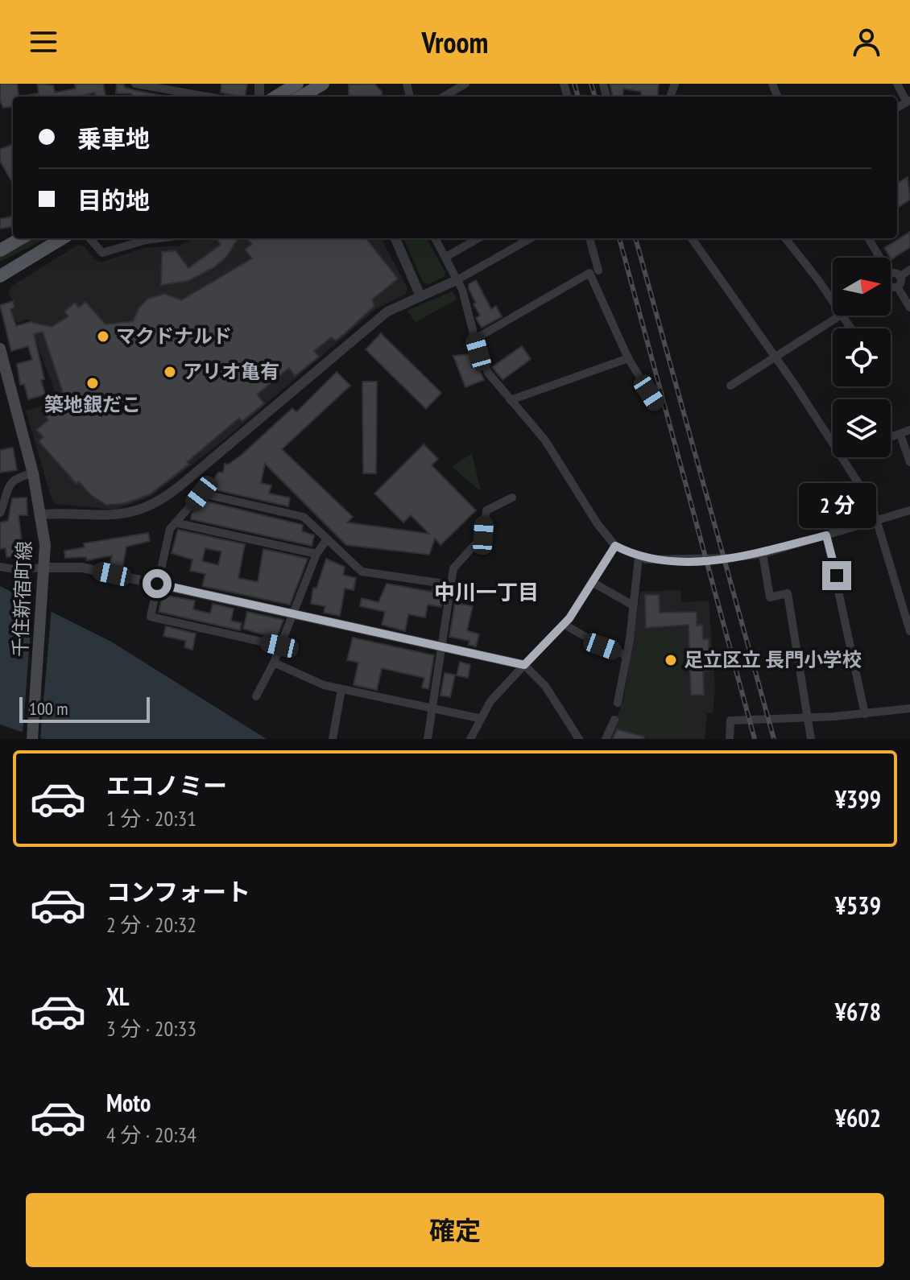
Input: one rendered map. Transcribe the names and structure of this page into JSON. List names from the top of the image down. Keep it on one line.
{"streets":{"main road":["千住新宿町線"]},"districts":["中川一丁目"],"places":["マクドナルド","アリオ亀有","築地銀だこ","足立区立 長門小学校"],"scale_bar":"100 m","north":"right","page":{"header":"Vroom","banner":["乗車地","目的地"],"bubble":"2 分","scale":"100 m","list":[{"name":"エコノミー","note":"1 分 · 20:31","value":"¥399"},{"name":"コンフォート","note":"2 分 · 20:32","value":"¥539"},{"name":"XL","note":"3 分 · 20:33","value":"¥678"},{"name":"Moto","note":"4 分 · 20:34","value":"¥602"}],"buttons":"確定"}}
